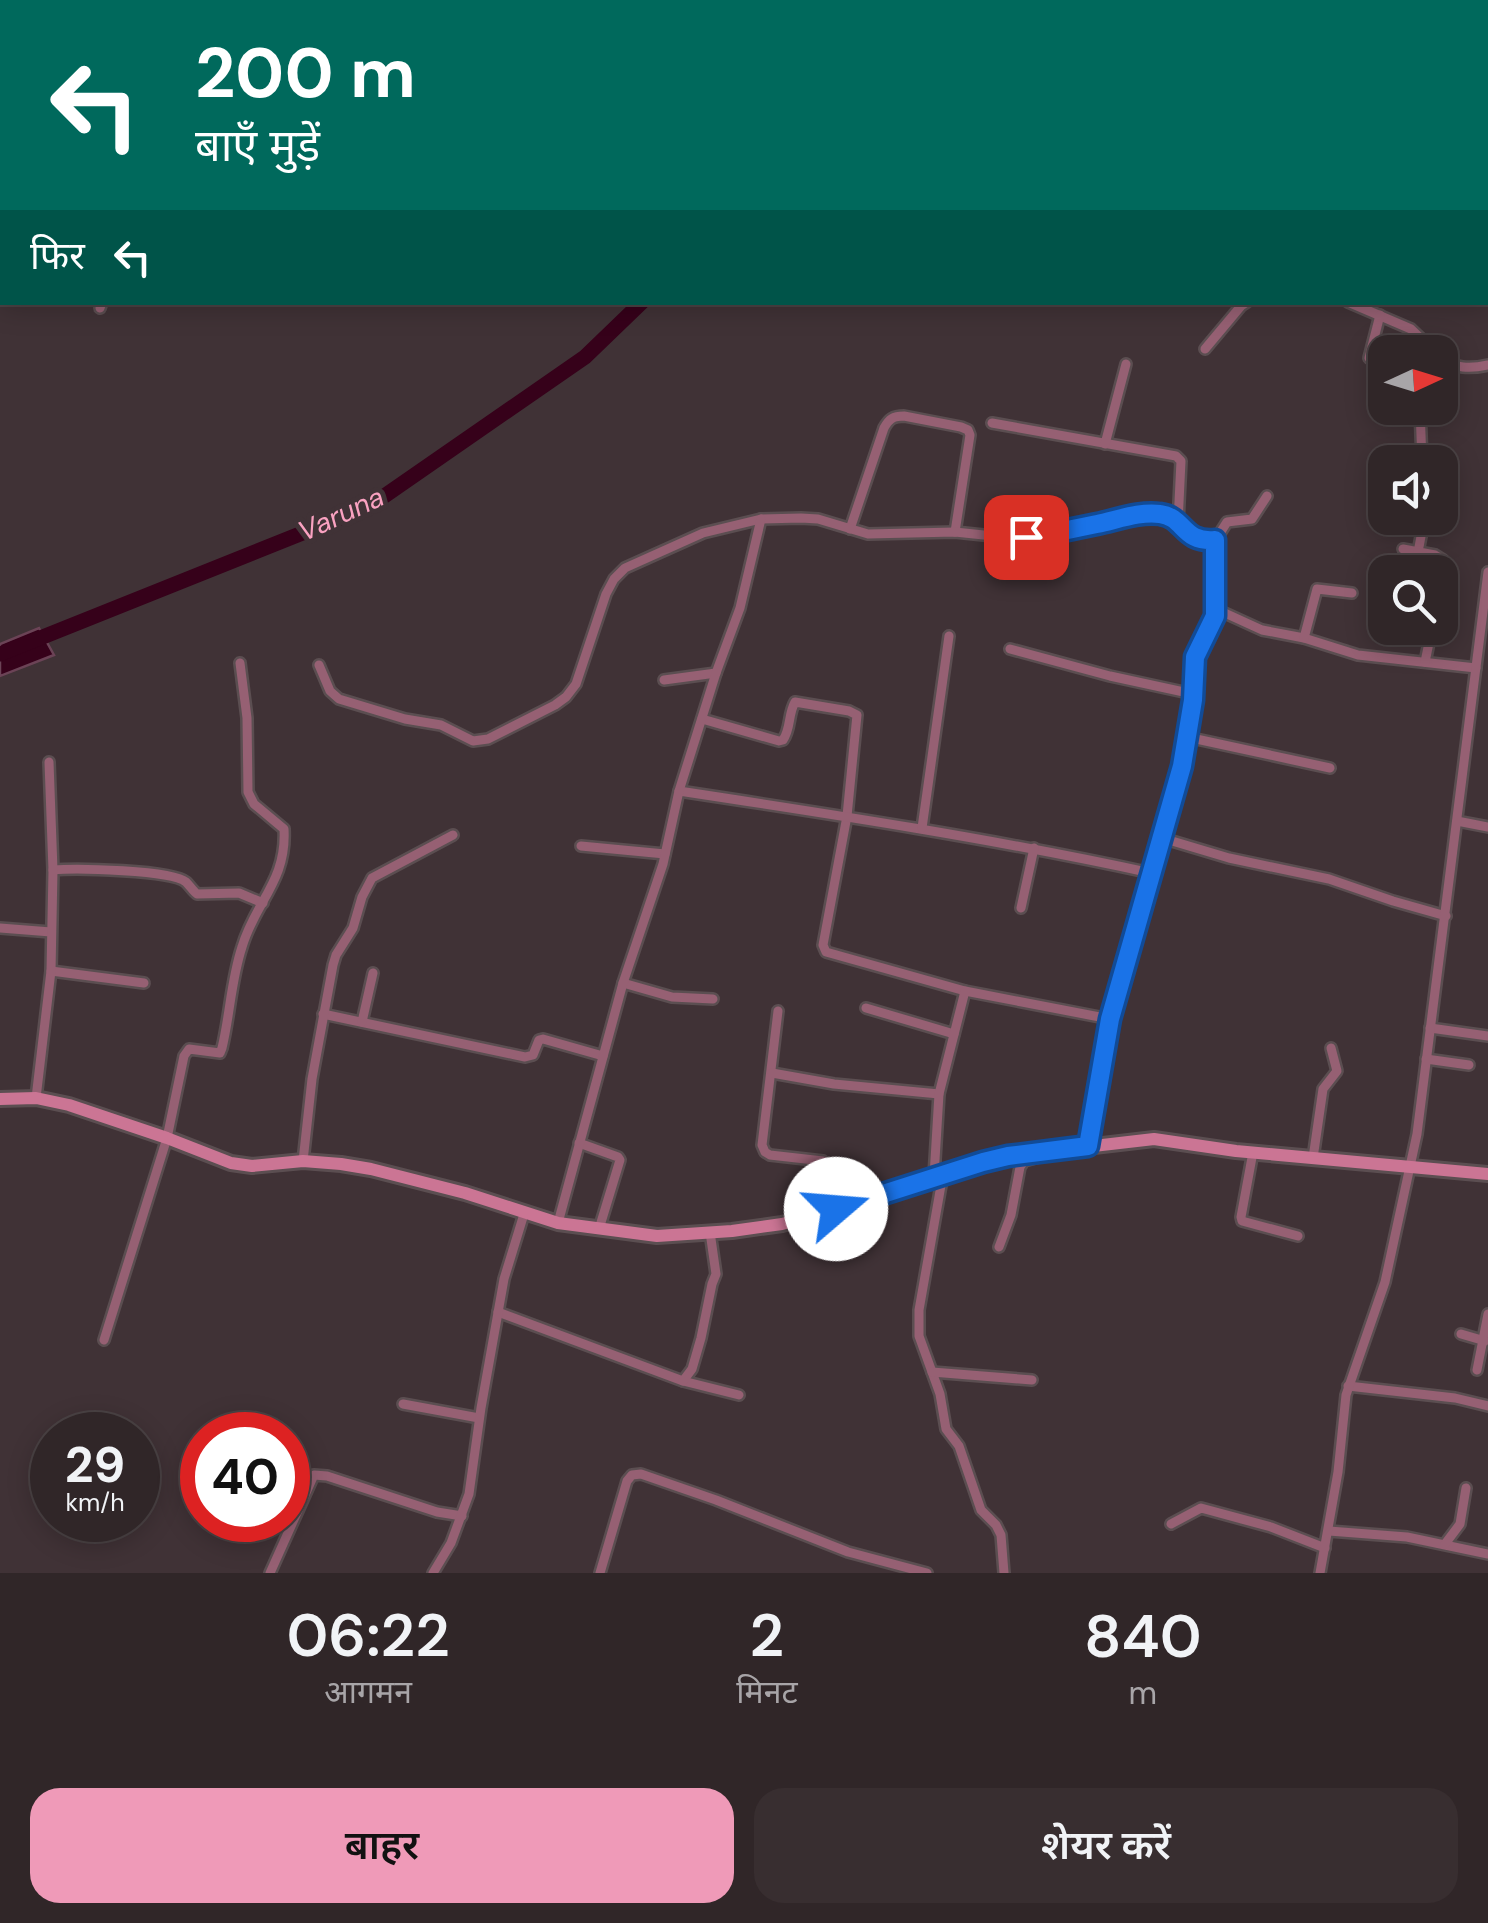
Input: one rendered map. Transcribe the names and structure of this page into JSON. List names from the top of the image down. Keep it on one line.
{"water":["Varuna"],"north":"right","page":{"turn":["200 m","बाएँ मुड़ें"],"then":"फिर","speed":"29 km/h","limit":"40","eta":["06:22","आगमन","2","मिनट","840","m"],"buttons":["बाहर","शेयर करें"]}}
